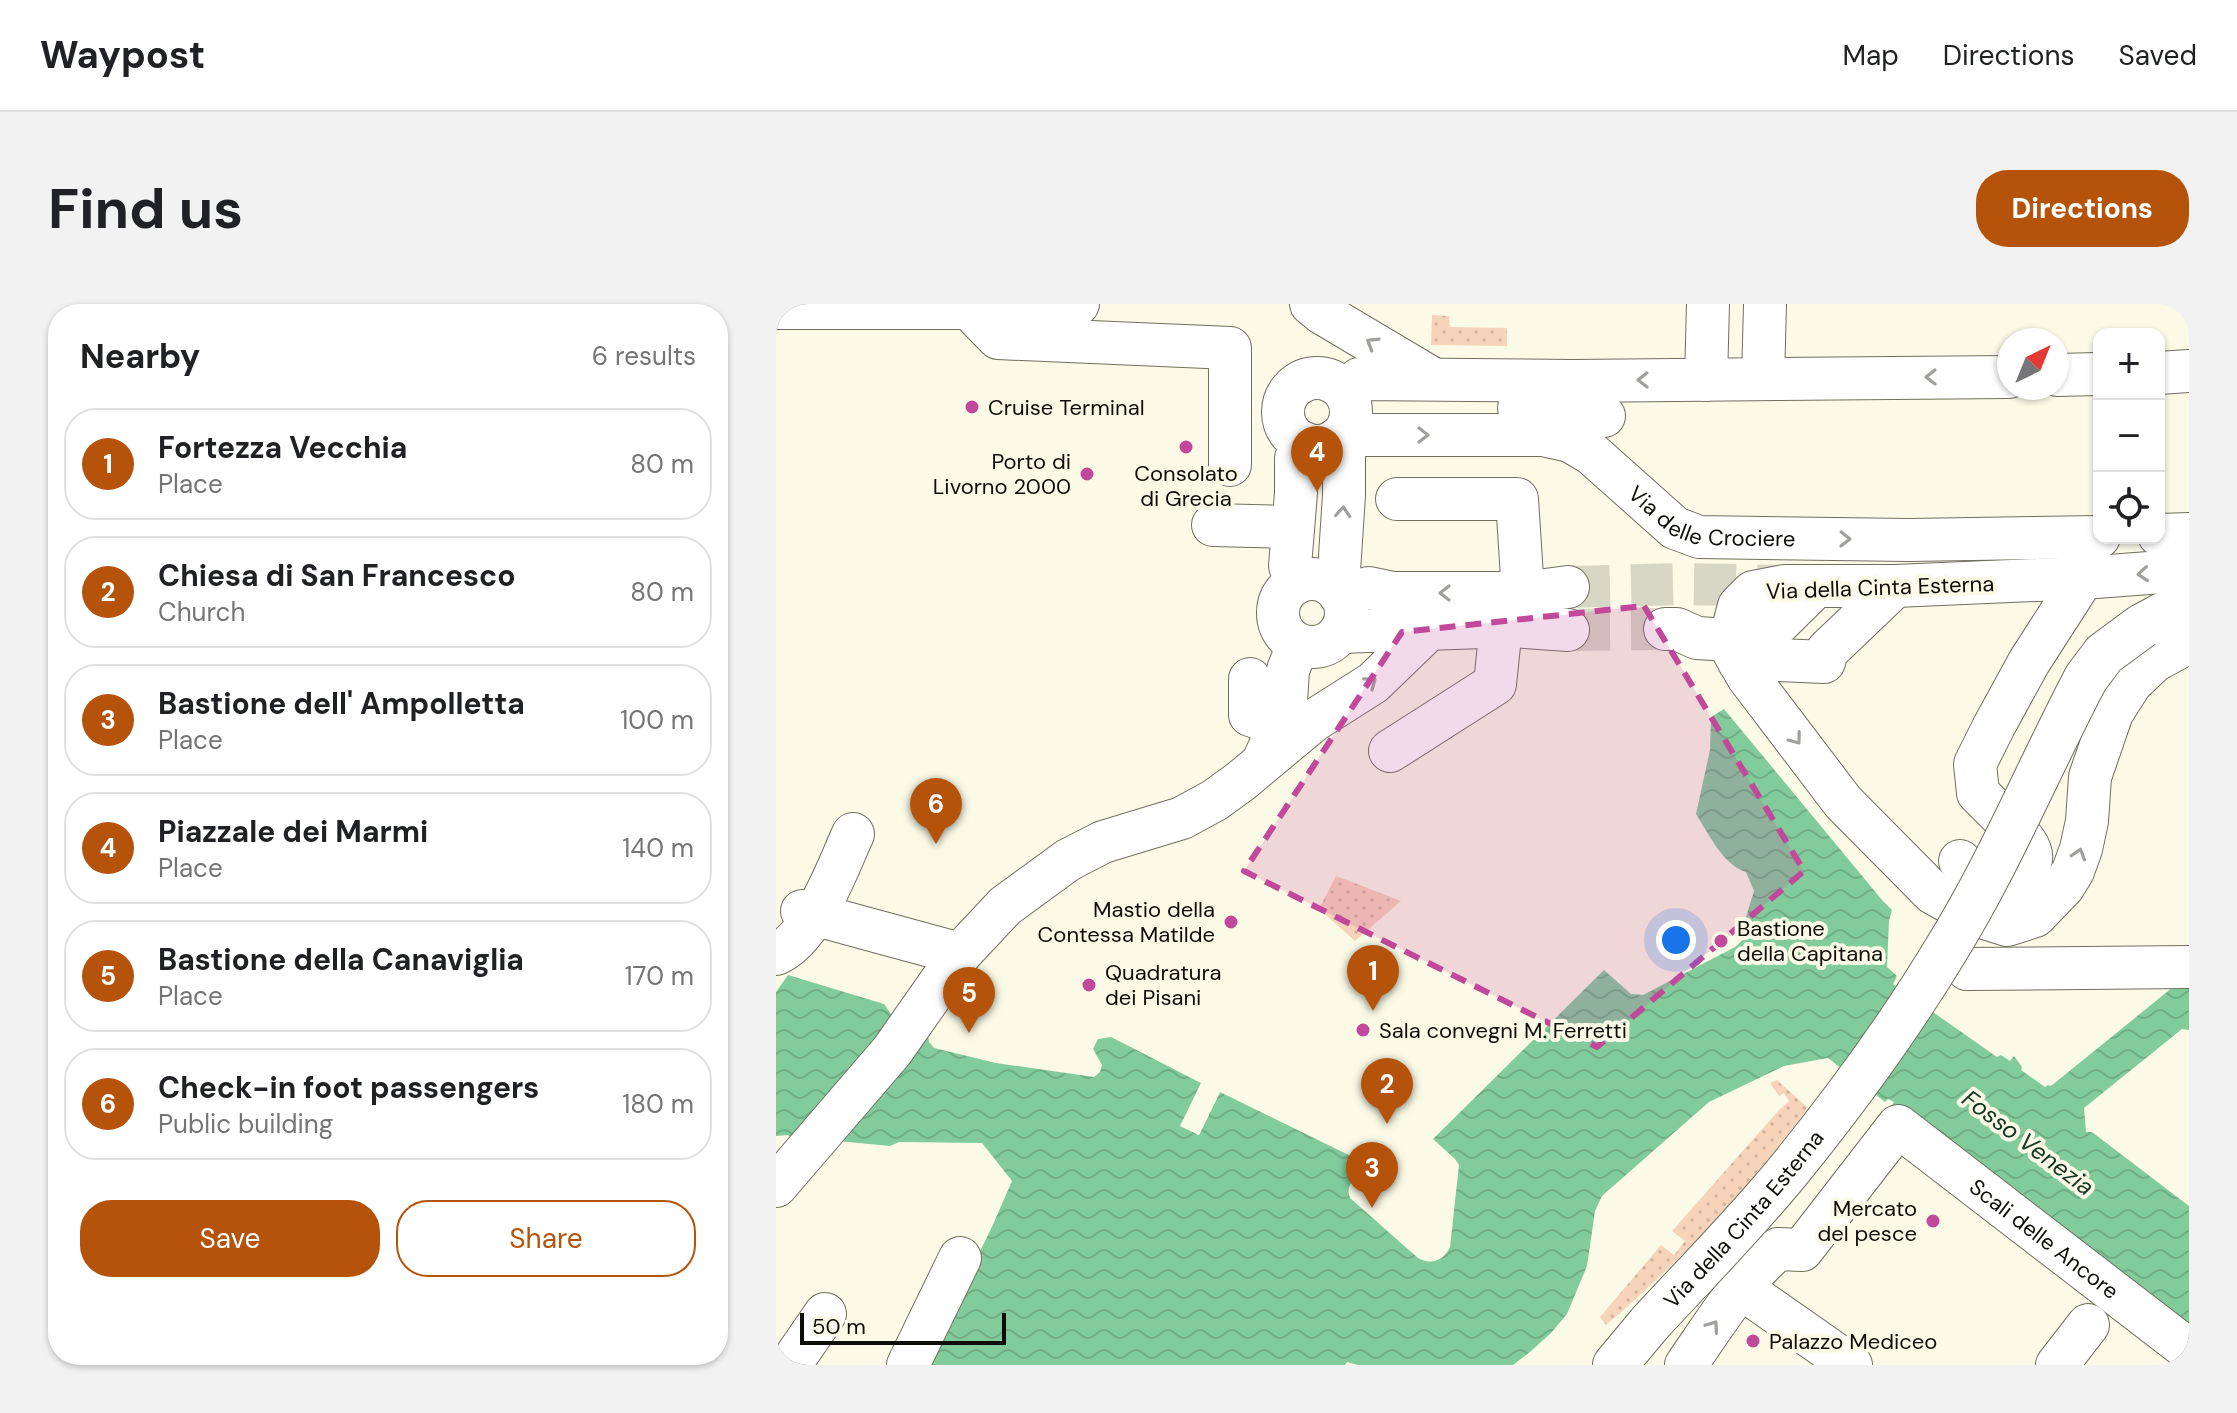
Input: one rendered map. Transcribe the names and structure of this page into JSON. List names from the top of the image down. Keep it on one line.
{"streets":{"main road":["Via della Cinta Esterna"],"street":["Via delle Crociere","Scali delle Ancore"]},"water":["Fosso Venezia"],"places":["Cruise Terminal","Consolato di Grecia","Porto di Livorno 2000","Mastio della Contessa Matilde","Bastione della Capitana","Quadratura dei Pisani","Sala convegni M. Ferretti","Mercato del pesce","Palazzo Mediceo"],"scale_bar":"50 m","north":"top right","page":{"header":"Waypost","nav":["Map","Directions","Saved"],"buttons":["Directions",["Save","Share"]],"title":"Find us","heading":["Nearby","6 results"],"map_buttons":["+","−"],"list":[{"mark":"1","name":"Fortezza Vecchia","note":"Place","value":"80 m"},{"mark":"2","name":"Chiesa di San Francesco","note":"Church","value":"80 m"},{"mark":"3","name":"Bastione dell' Ampolletta","note":"Place","value":"100 m"},{"mark":"4","name":"Piazzale dei Marmi","note":"Place","value":"140 m"},{"mark":"5","name":"Bastione della Canaviglia","note":"Place","value":"170 m"},{"mark":"6","name":"Check-in foot passengers","note":"Public building","value":"180 m"}],"pins":["4","6","1","5","2","3"],"scale":"50 m"}}
